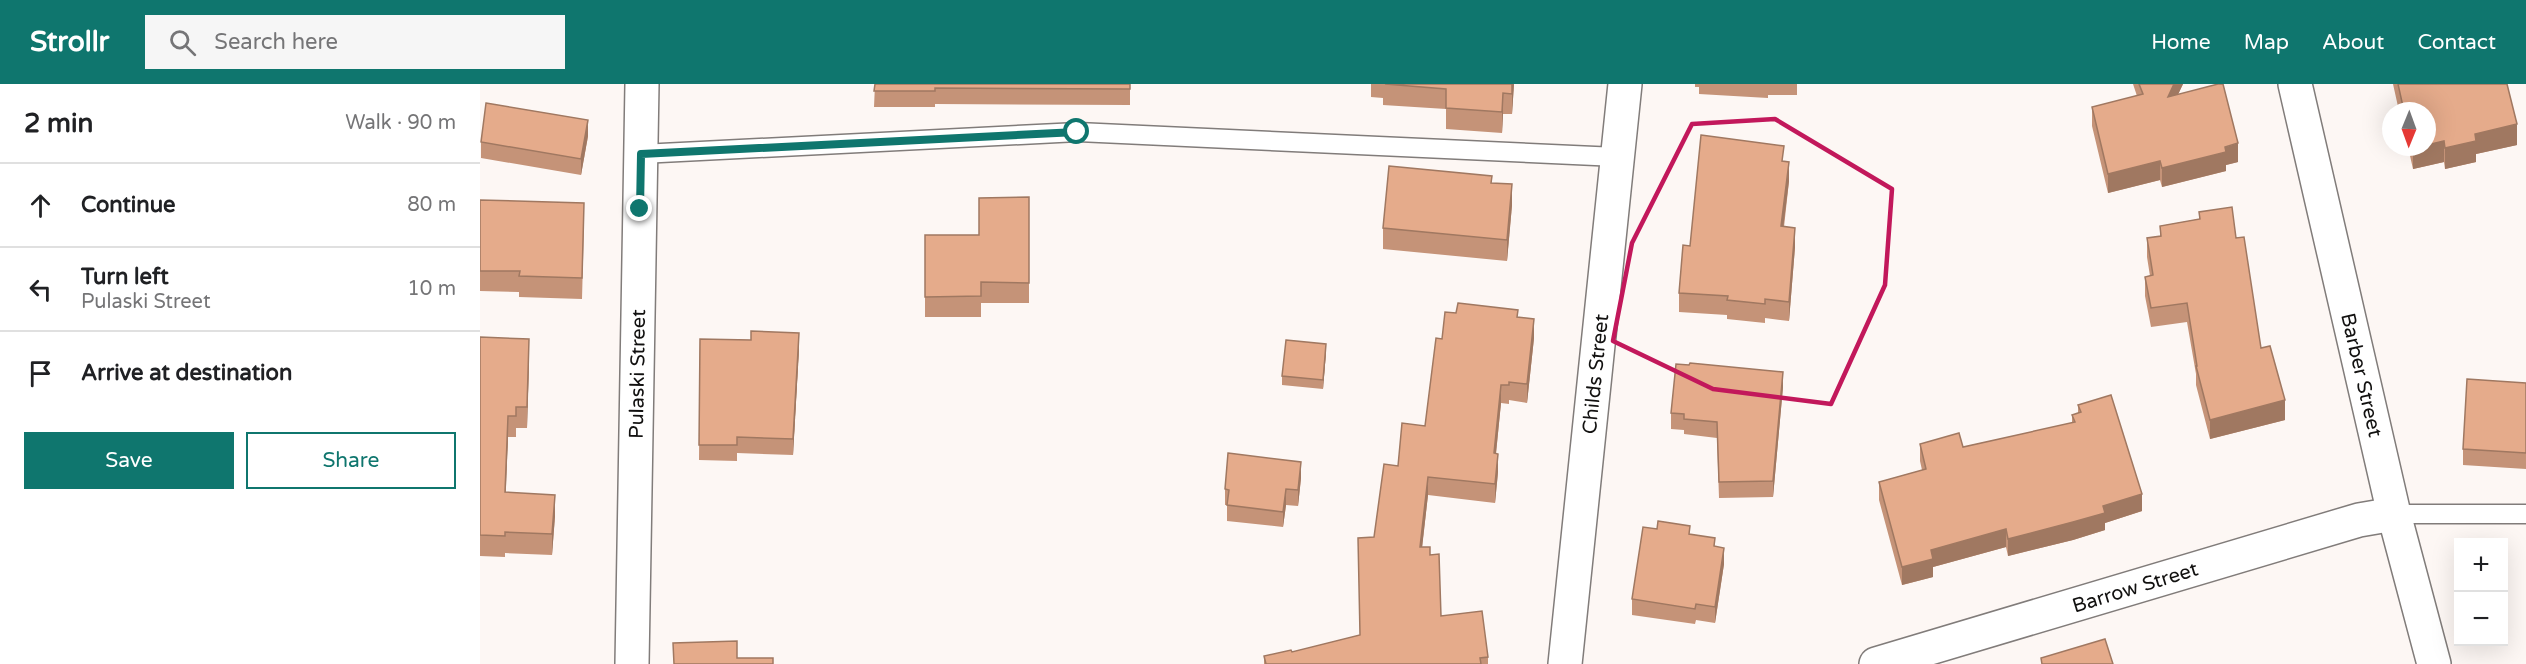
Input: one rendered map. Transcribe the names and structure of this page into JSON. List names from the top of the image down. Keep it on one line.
{"streets":{"street":["Pulaski Street","Childs Street","Barber Street","Barrow Street"]},"crossings":[["Barber Street","Barrow Street"]],"north":"bottom","page":{"header":"Strollr","search":"Search here","nav":["Home","Map","About","Contact"],"heading":["2 min","Walk · 90 m"],"list":[["Continue","80 m"],["Turn left","Pulaski Street","10 m"],"Arrive at destination"],"buttons":["Save","Share"],"map_buttons":["+","−"]}}
